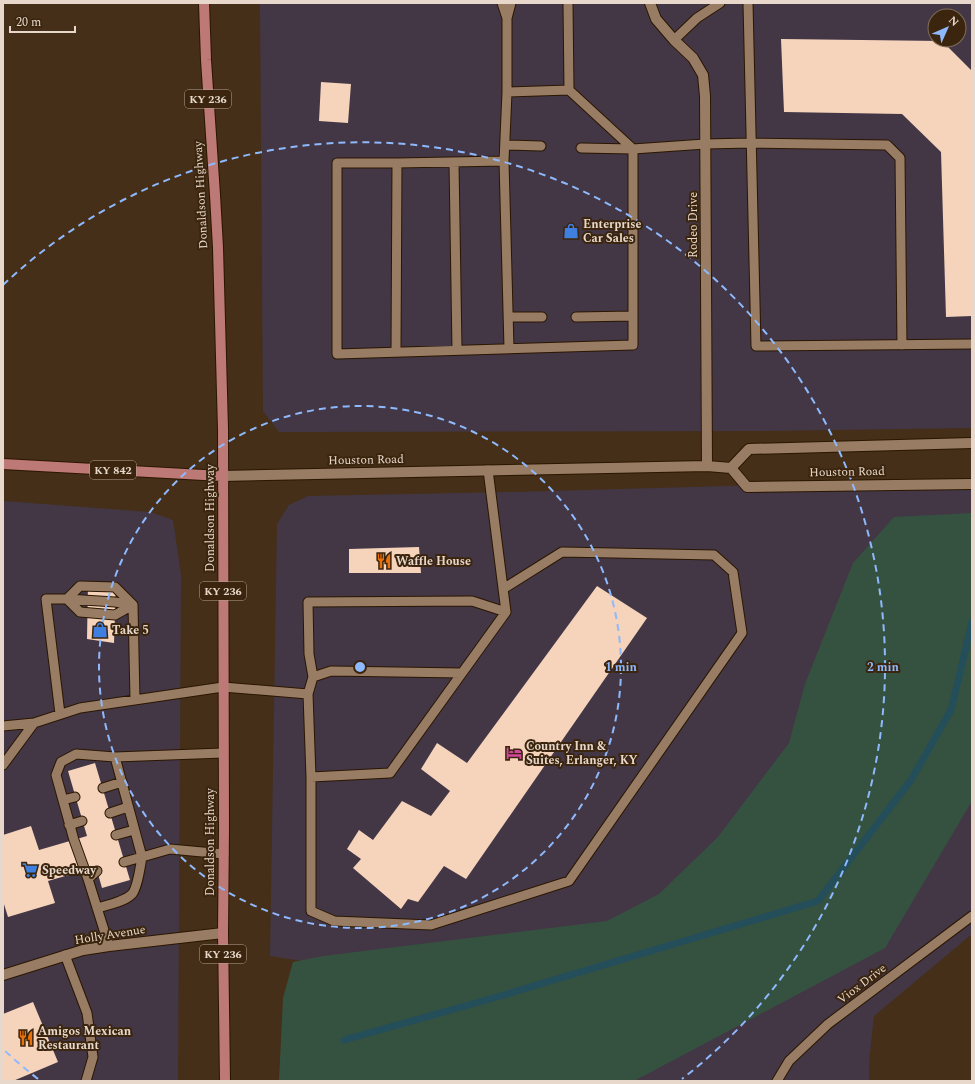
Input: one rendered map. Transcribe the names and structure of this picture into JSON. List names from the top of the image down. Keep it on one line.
{"streets":{"main road":["KY 236","Donaldson Highway","Houston Road","KY 842"],"street":["Rodeo Drive","Holly Avenue"],"lane":["Viox Drive"]},"crossings":[["Donaldson Highway","Houston Road"],["Donaldson Highway","Holly Avenue"],["Rodeo Drive","Houston Road"]],"places":{"shop":["Enterprise Car Sales","Take 5"],"restaurant":["Waffle House","Amigos Mexican Restaurant"],"hotel":["Country Inn & Suites, Erlanger, KY"],"supermarket":["Speedway"]},"scale_bar":"20 m","north":"top right","rings":["1 min","2 min"]}
